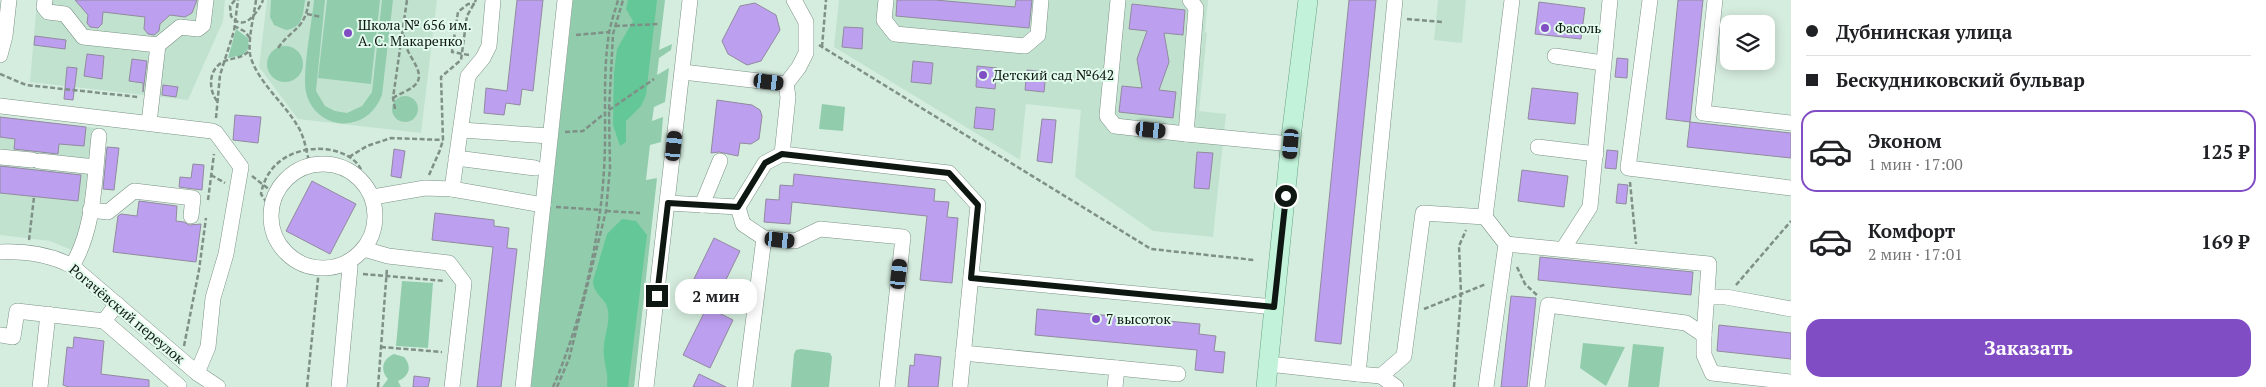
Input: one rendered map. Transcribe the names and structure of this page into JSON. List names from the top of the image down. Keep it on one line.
{"streets":{"street":["Рогачёвский переулок"]},"places":["Фасоль","Школа № 656 им. А. С. Макаренко","Детский сад №642","7 высоток"],"page":{"banner":["Дубнинская улица","Бескудниковский бульвар"],"list":[{"name":"Эконом","note":"1 мин · 17:00","value":"125 ₽"},{"name":"Комфорт","note":"2 мин · 17:01","value":"169 ₽"}],"bubble":"2 мин","buttons":"Заказать"}}
